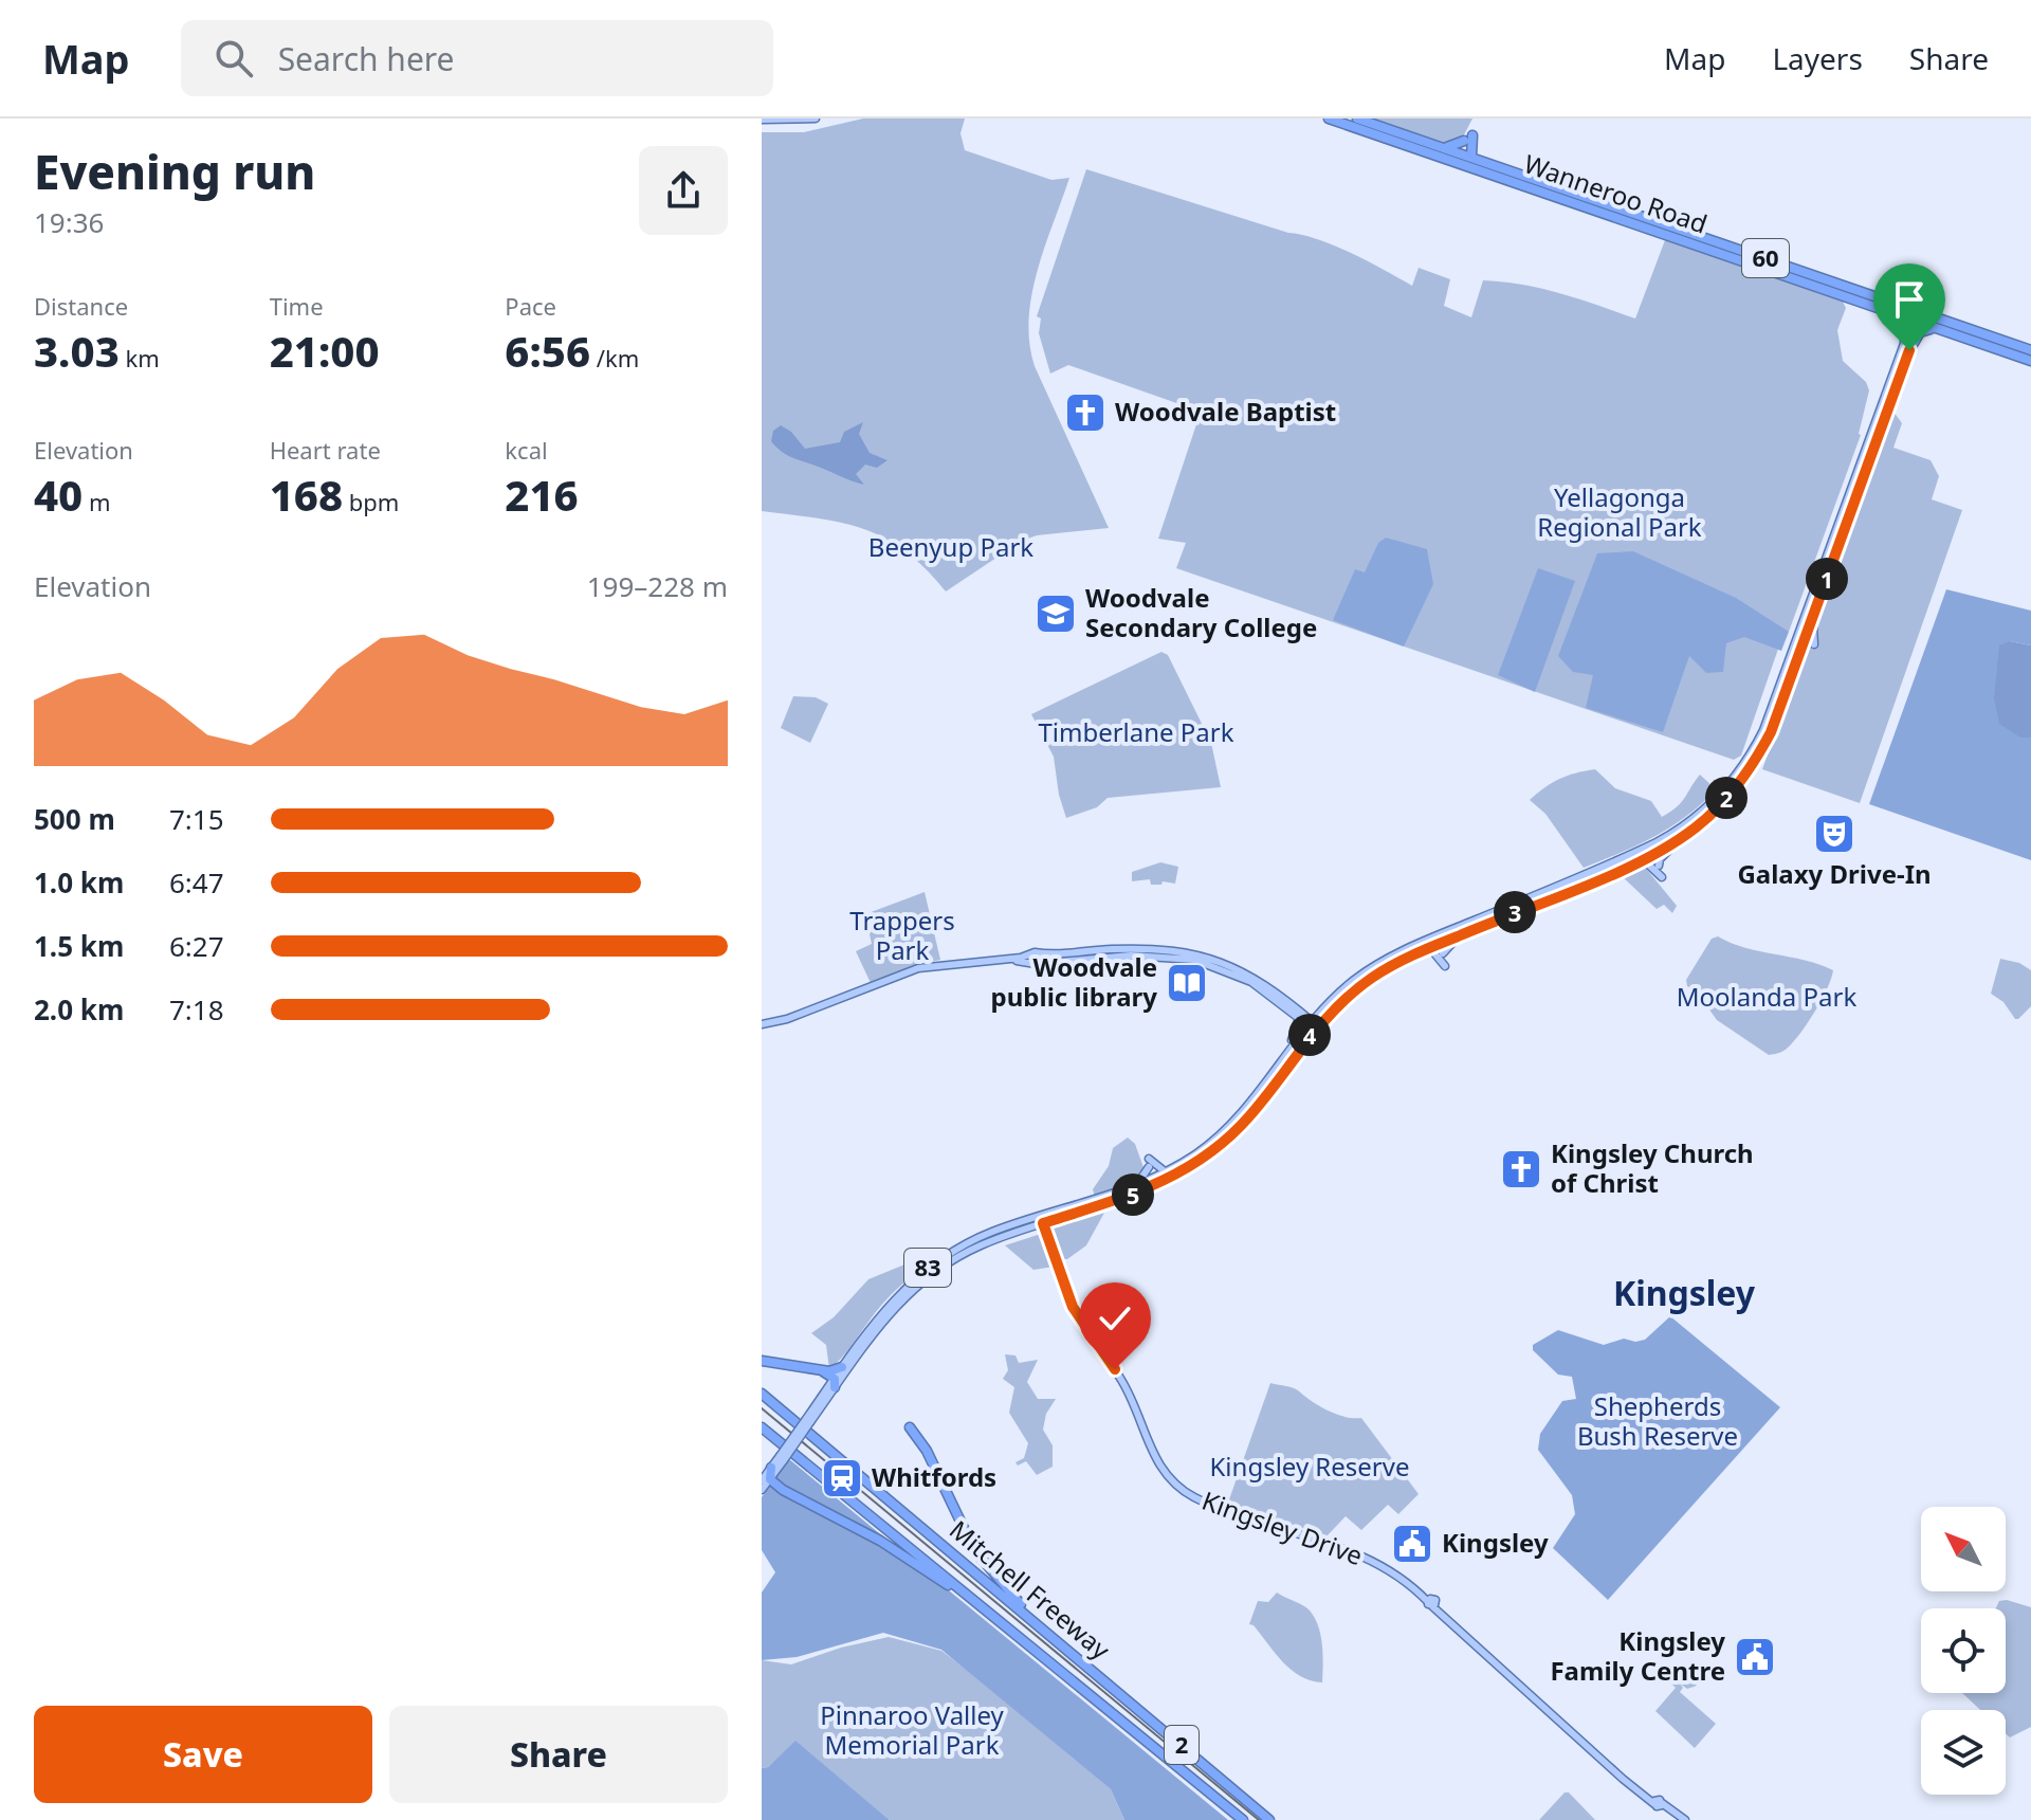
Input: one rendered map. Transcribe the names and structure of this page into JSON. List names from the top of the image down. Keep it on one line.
{"streets":{"highway":["Wanneroo Road","60","Mitchell Freeway","2"],"main road":["83","Kingsley Drive"]},"crossings":[["Wanneroo Road","83"],["83","Kingsley Drive"]],"districts":["Kingsley"],"parks":["Yellagonga Regional Park","Beenyup Park","Timberlane Park","Trappers Park","Moolanda Park","Shepherds Bush Reserve","Kingsley Reserve","Pinnaroo Valley Memorial Park"],"places":{"church":["Woodvale Baptist","Kingsley Church of Christ"],"school or university":["Woodvale Secondary College"],"theatre":["Galaxy Drive-In"],"library":["Woodvale public library"],"station":["Whitfords"],"public building":["Kingsley","Kingsley Family Centre"]},"north":"top left","page":{"header":"Map","search":"Search here","nav":["Map","Layers","Share"],"heading":["Evening run","19:36"],"stats":[["Distance","3.03 km"],["Time","21:00"],["Pace","6:56 /km"],["Elevation","40 m"],["Heart rate","168 bpm"],["kcal","216"]],"chart":["Elevation","199–228 m"],"pins":["1","2","3","4","5"],"list":[{"name":"500 m","note":"7:15"},{"name":"1.0 km","note":"6:47"},{"name":"1.5 km","note":"6:27"},{"name":"2.0 km","note":"7:18"}],"buttons":["Save","Share"]}}
